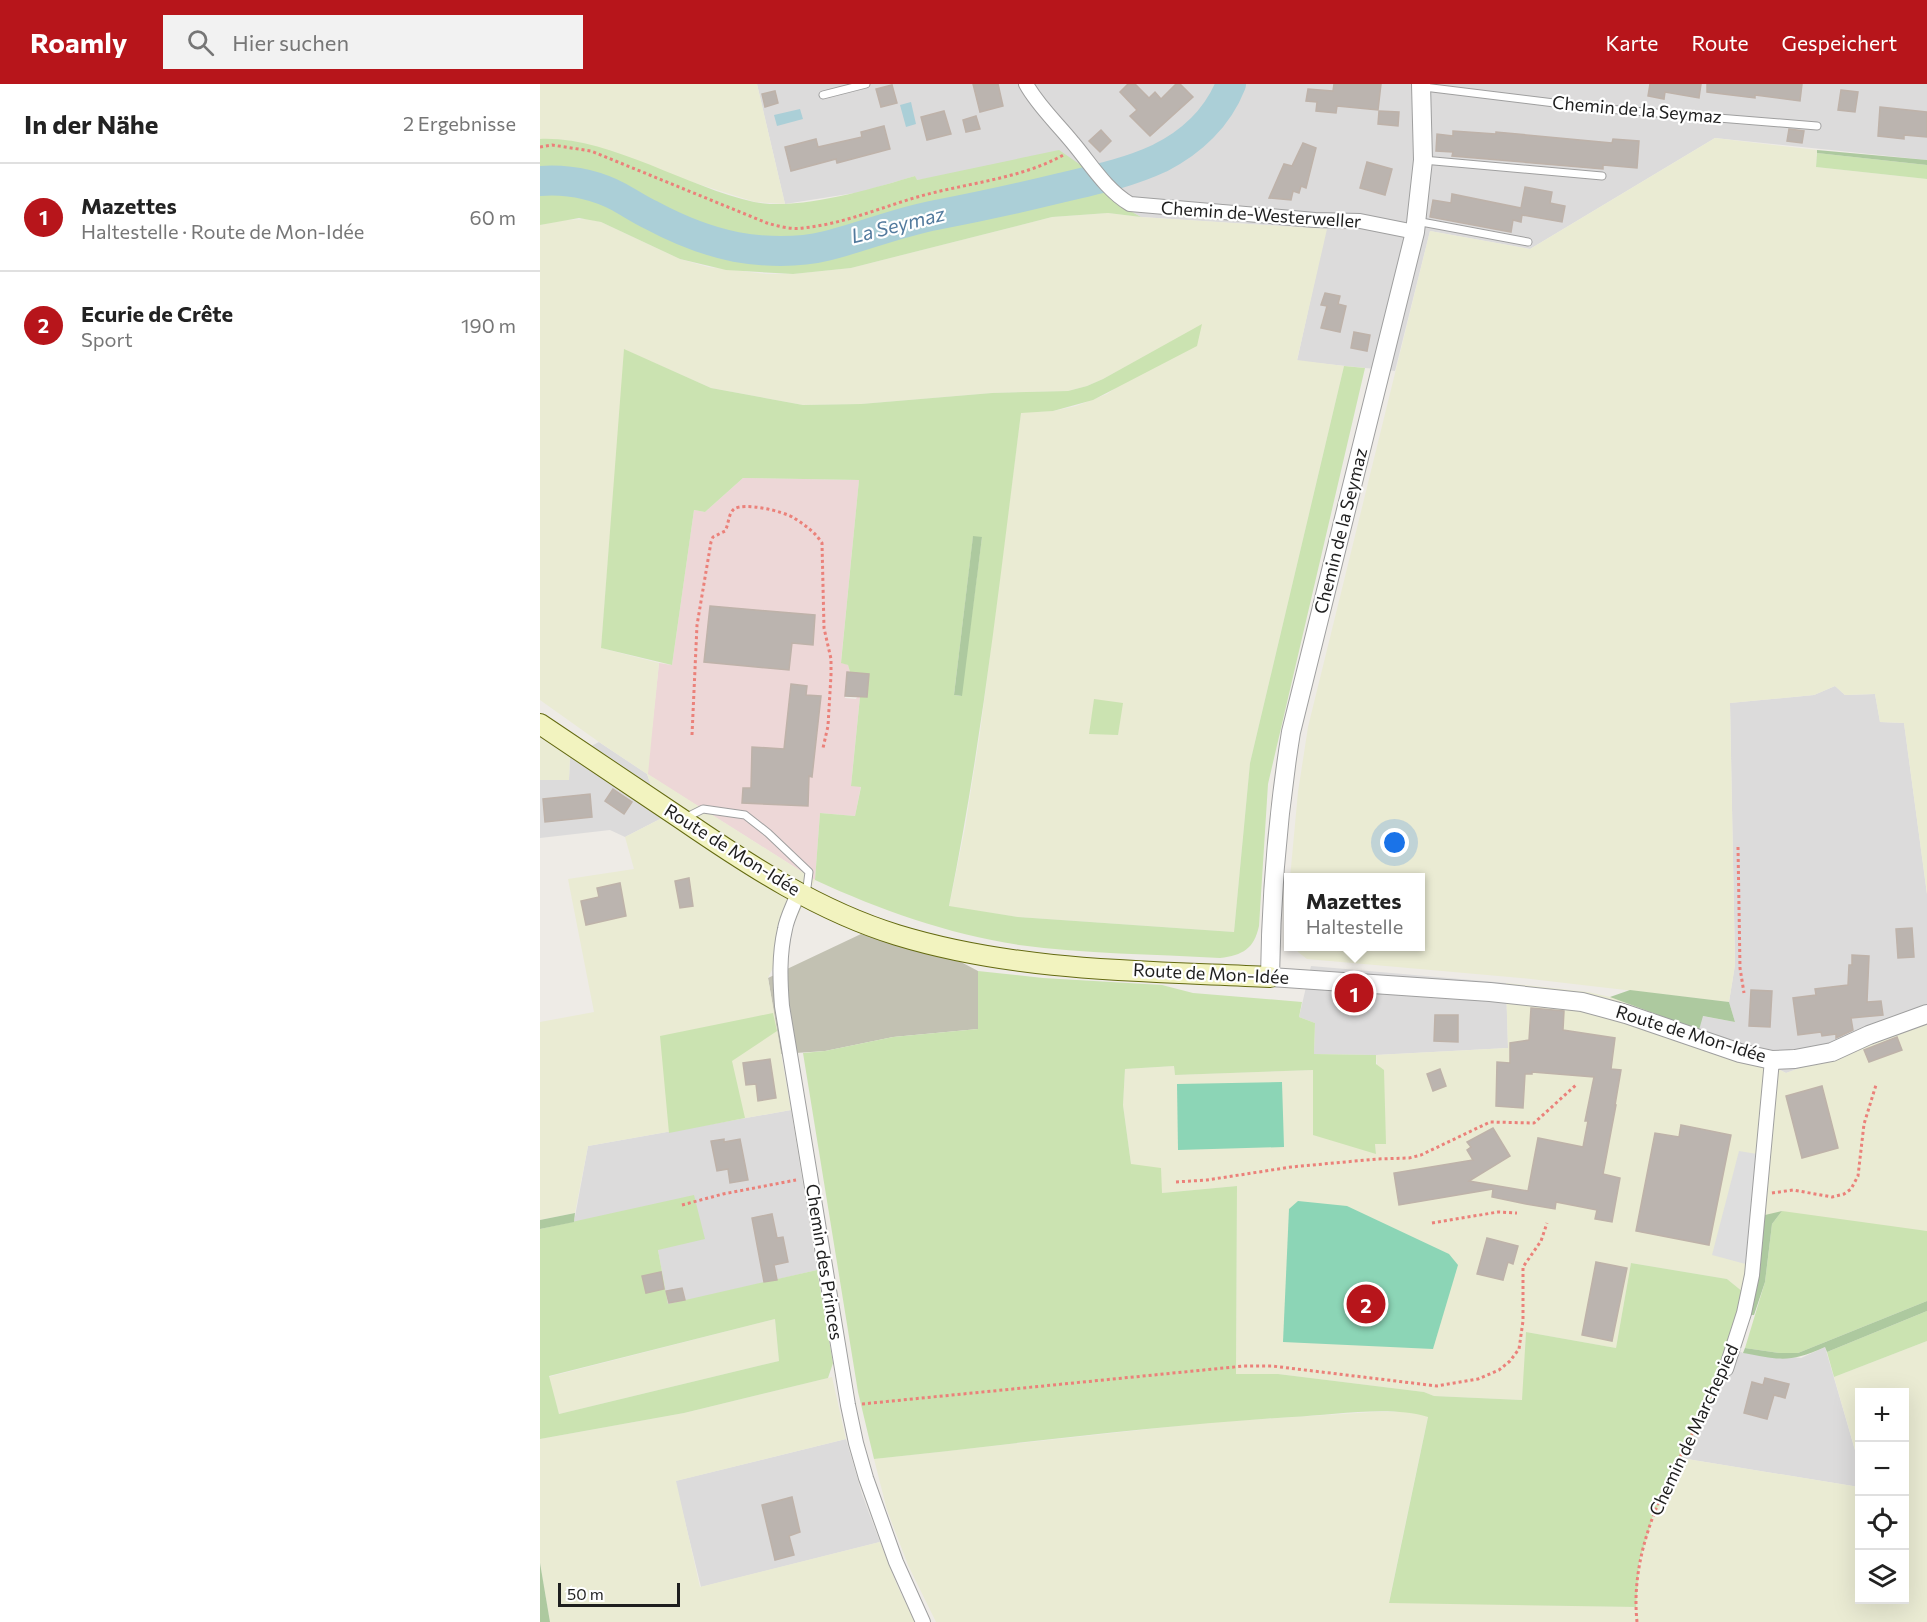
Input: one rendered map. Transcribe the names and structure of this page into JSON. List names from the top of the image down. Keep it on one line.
{"streets":{"main road":["Route de Mon-Idée"],"street":["Chemin de la Seymaz","Chemin de-Westerweller","Chemin des Princes","Chemin de Marchepied"]},"crossings":[["Chemin de la Seymaz","Chemin de-Westerweller"],["Chemin de la Seymaz","Route de Mon-Idée"],["Route de Mon-Idée","Chemin des Princes"],["Route de Mon-Idée","Chemin de Marchepied"]],"water":["La Seymaz"],"scale_bar":"50 m","page":{"header":"Roamly","search":"Hier suchen","nav":["Karte","Route","Gespeichert"],"heading":["In der Nähe","2 Ergebnisse"],"list":[{"mark":"1","name":"Mazettes","note":"Haltestelle · Route de Mon-Idée","value":"60 m"},{"mark":"2","name":"Ecurie de Crête","note":"Sport","value":"190 m"}],"popup":["Mazettes","Haltestelle"],"pins":["1","2"],"map_buttons":["+","−"],"scale":"50 m"}}
